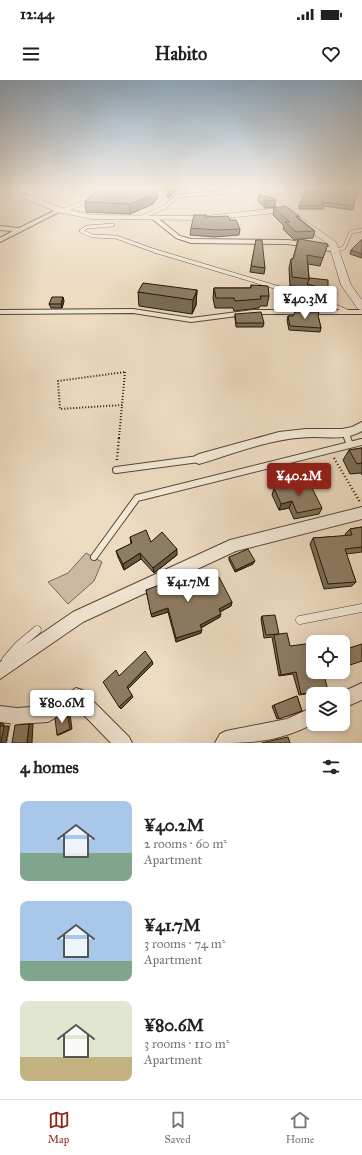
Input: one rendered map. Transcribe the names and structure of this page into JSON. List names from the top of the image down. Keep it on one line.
{"page":{"status":"12:44","header":"Habito","price":["¥40.3M","¥40.2M","¥41.7M","¥80.6M"],"heading":"4 homes","list":[{"name":"¥40.2M","note":"2 rooms · 60 m² · Apartment"},{"name":"¥41.7M","note":"3 rooms · 74 m² · Apartment"},{"name":"¥80.6M","note":"3 rooms · 110 m² · Apartment"}],"tabs":["Map","Saved","Home"]}}
